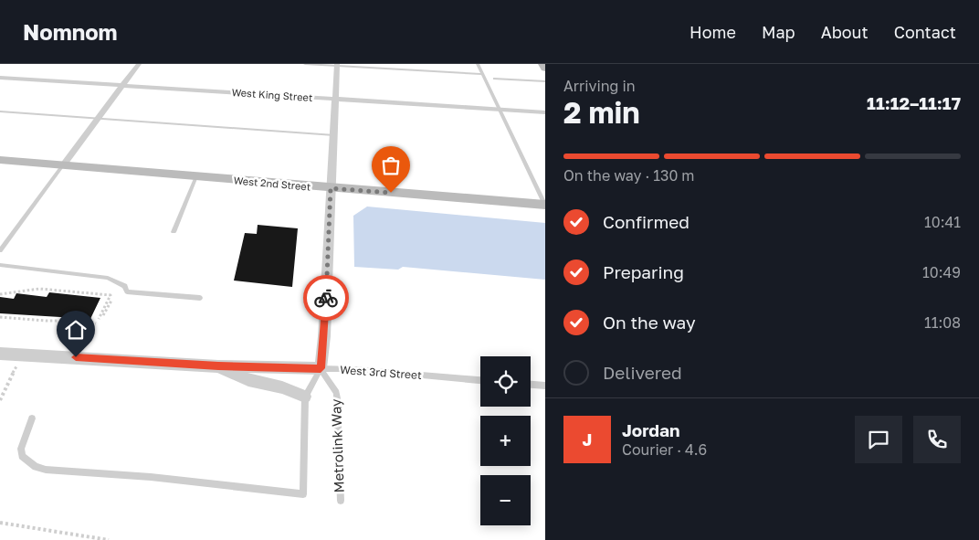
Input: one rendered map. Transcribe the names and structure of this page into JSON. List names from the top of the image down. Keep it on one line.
{"streets":{"main road":["West 2nd Street"],"street":["West King Street","West 3rd Street"],"lane":["Metrolink Way"]},"crossings":[["West 3rd Street","Metrolink Way"]],"page":{"header":"Nomnom","nav":["Home","Map","About","Contact"],"heading":["2 min","Arriving in","11:12–11:17"],"panel":["Jordan","Courier · 4.6"],"bar":"On the way · 130 m","list":[["Confirmed","10:41"],["Preparing","10:49"],["On the way","11:08"],"Delivered"],"map_buttons":["+","−"],"round":"J"}}
